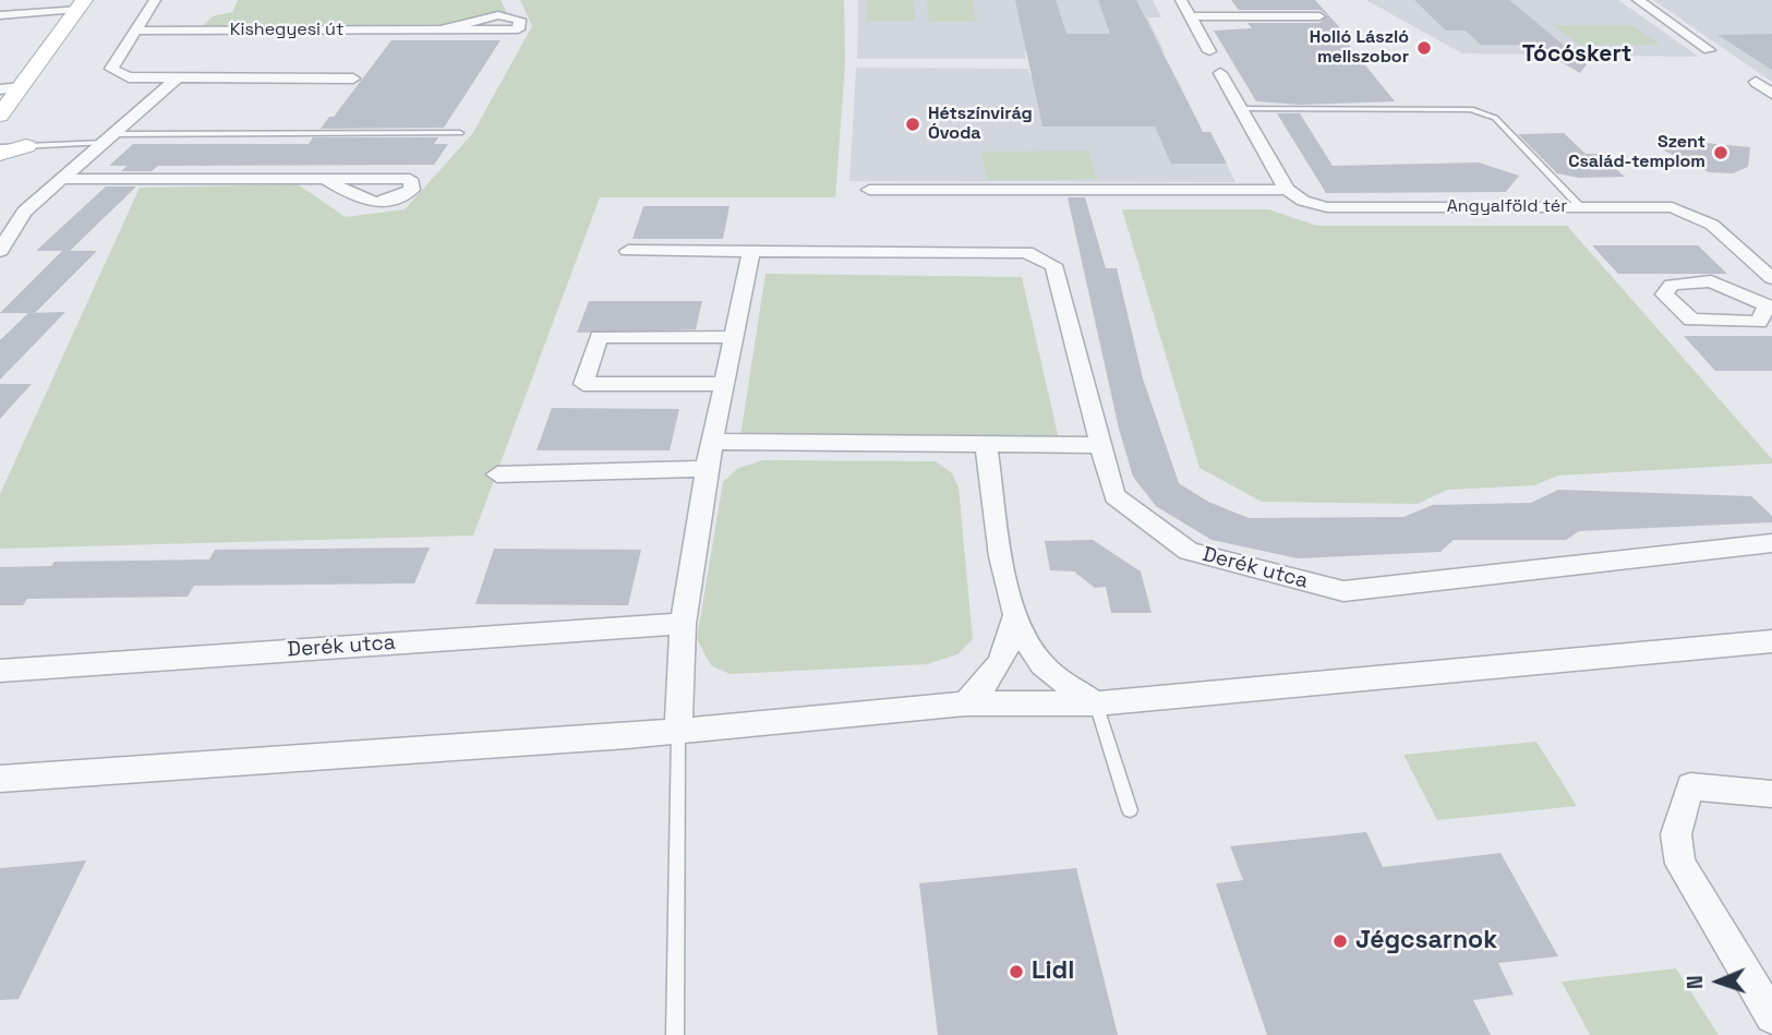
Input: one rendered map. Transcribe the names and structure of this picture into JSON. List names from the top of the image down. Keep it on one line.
{"streets":{"street":["Kishegyesi út","Angyalföld tér","Derék utca"]},"districts":["Tócóskert"],"places":["Holló László mellszobor","Hétszínvirág Óvoda","Szent Család-templom","Jégcsarnok","Lidl"],"north":"left"}
